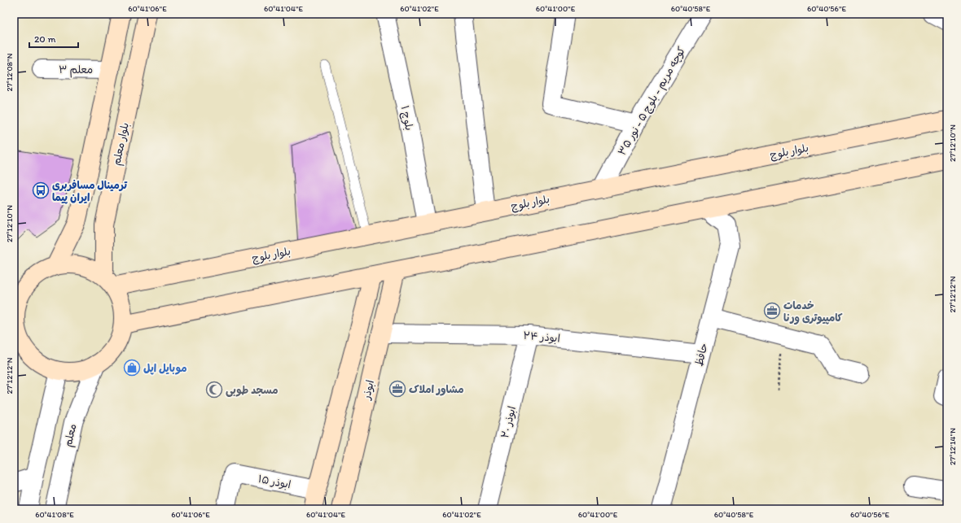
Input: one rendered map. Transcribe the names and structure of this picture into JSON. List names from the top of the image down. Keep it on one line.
{"streets":{"main road":["بلوار معلم","بلوار بلوچ","ابوذر"],"street":["معلم ۳","کوچه مریم - بلوچ ۵ - نور ۳۵","بلوچ ۱","ابوذر ۲۴","حافظ","ابوذر ۲۰","معلم","ابوذر ۱۵"]},"crossings":[["کوچه مریم - بلوچ ۵ - نور ۳۵","بلوار بلوچ"],["بلوچ ۱","بلوار بلوچ"],["بلوار معلم","بلوار بلوچ"],["بلوار معلم","معلم"],["بلوار بلوچ","معلم"],["ابوذر ۲۴","حافظ"],["ابوذر ۲۴","ابوذر"],["ابوذر ۲۴","ابوذر ۲۰"]],"places":{"bus stop":["ترمینال مسافربری ایران پیما"],"office":["خدمات کامپیوتری ورنا","مشاور املاک"],"shop":["موبایل اپل"],"mosque":["مسجد طوبی"]},"scale_bar":"20 m","coordinates":["60°41'06\"E","60°41'04\"E","60°41'02\"E","60°41'00\"E","60°40'58\"E","60°40'56\"E","27°12'08\"N","27°12'10\"N","27°12'12\"N","27°12'14\"N","60°41'08\"E"]}
